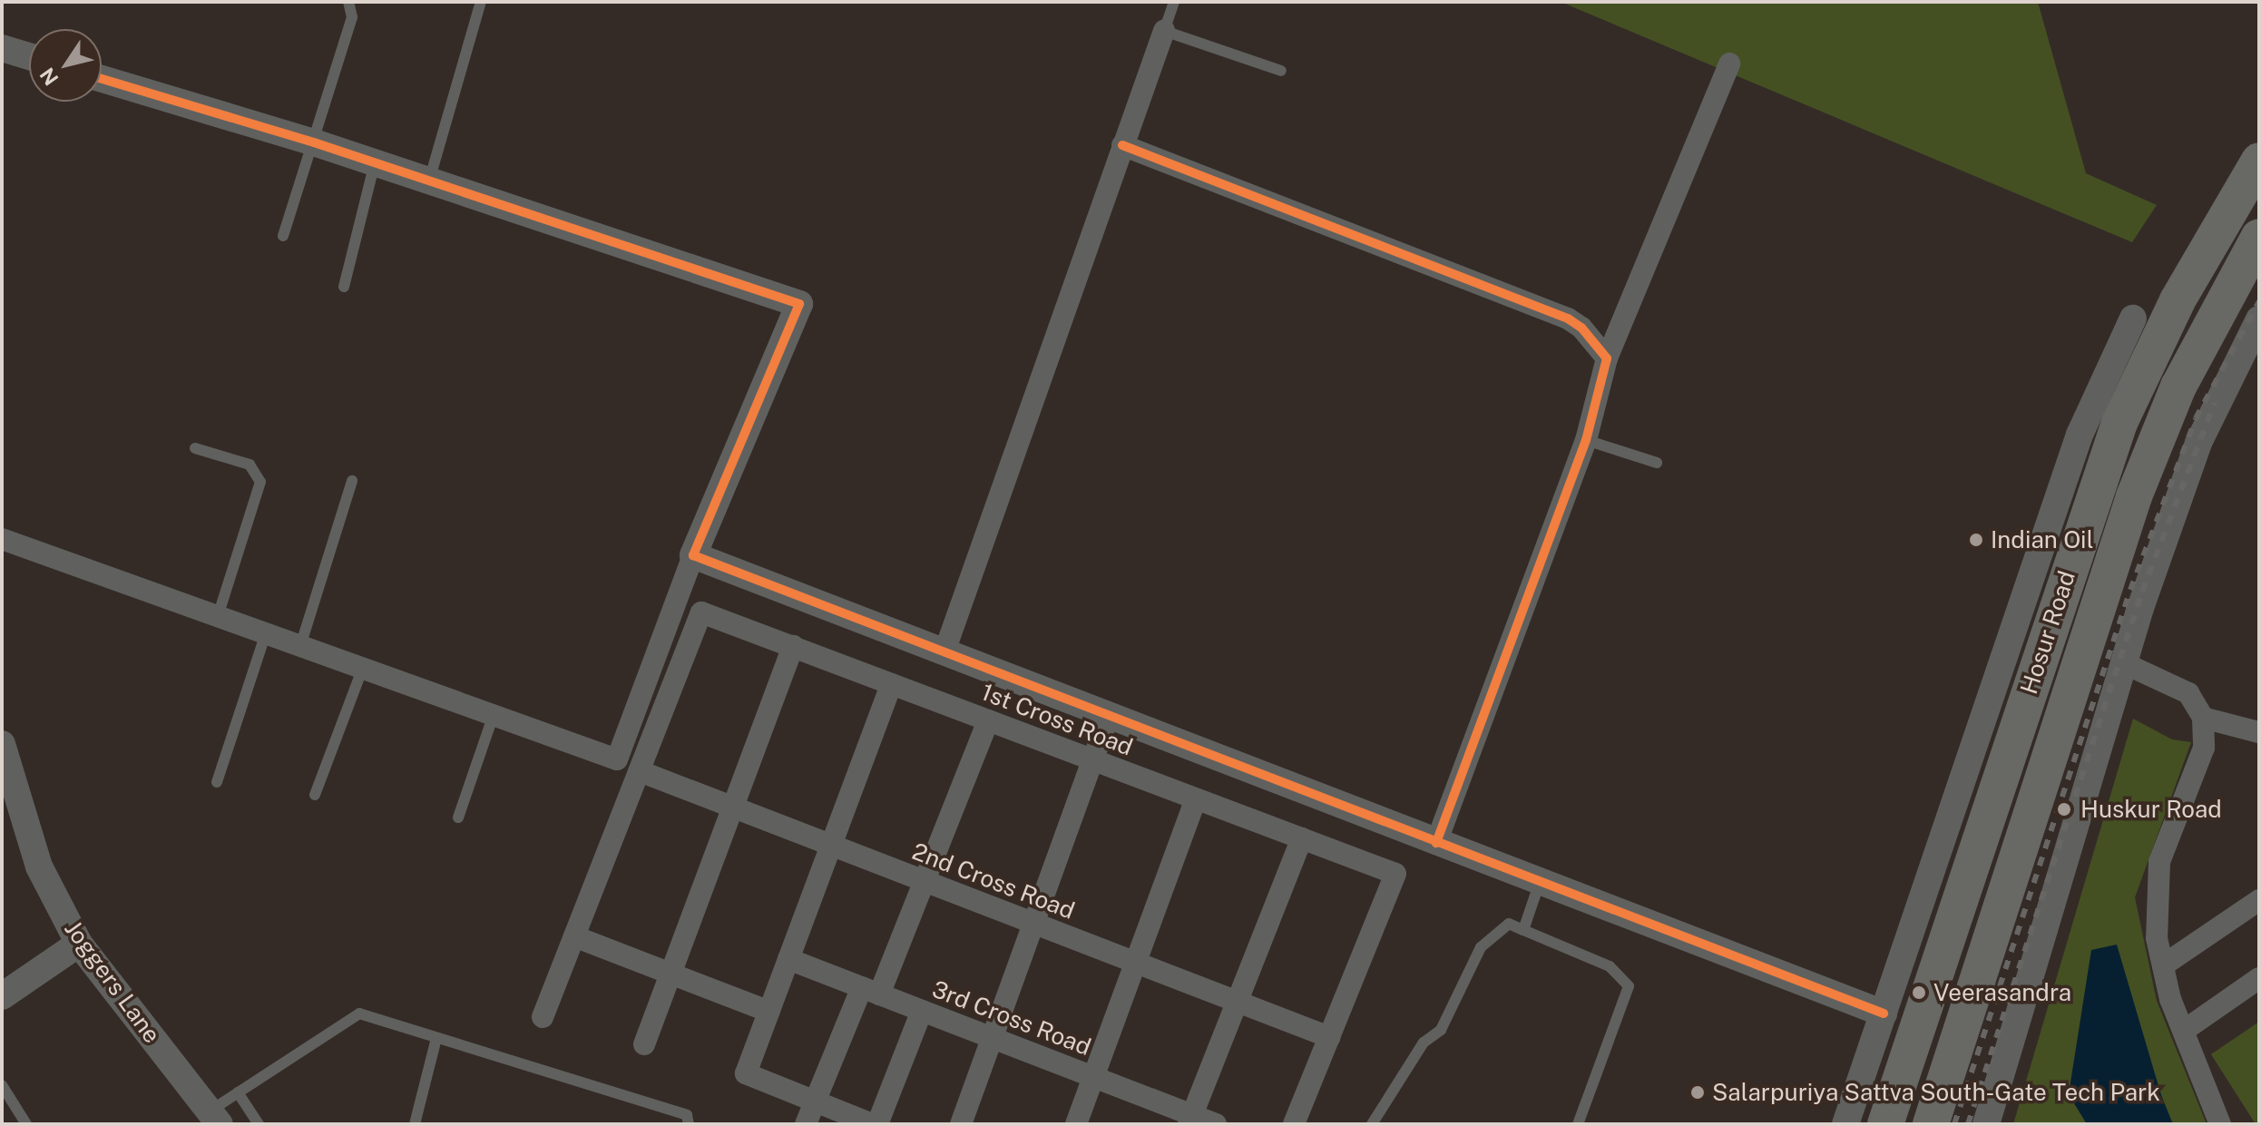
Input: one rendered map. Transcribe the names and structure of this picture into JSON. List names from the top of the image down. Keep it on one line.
{"streets":{"highway":["Hosur Road"],"street":["1st Cross Road","2nd Cross Road","Joggers Lane","3rd Cross Road"]},"crossings":[["1st Cross Road","2nd Cross Road"]],"places":["Indian Oil","Huskur Road","Veerasandra","Salarpuriya Sattva South-Gate Tech Park"],"north":"bottom left"}
